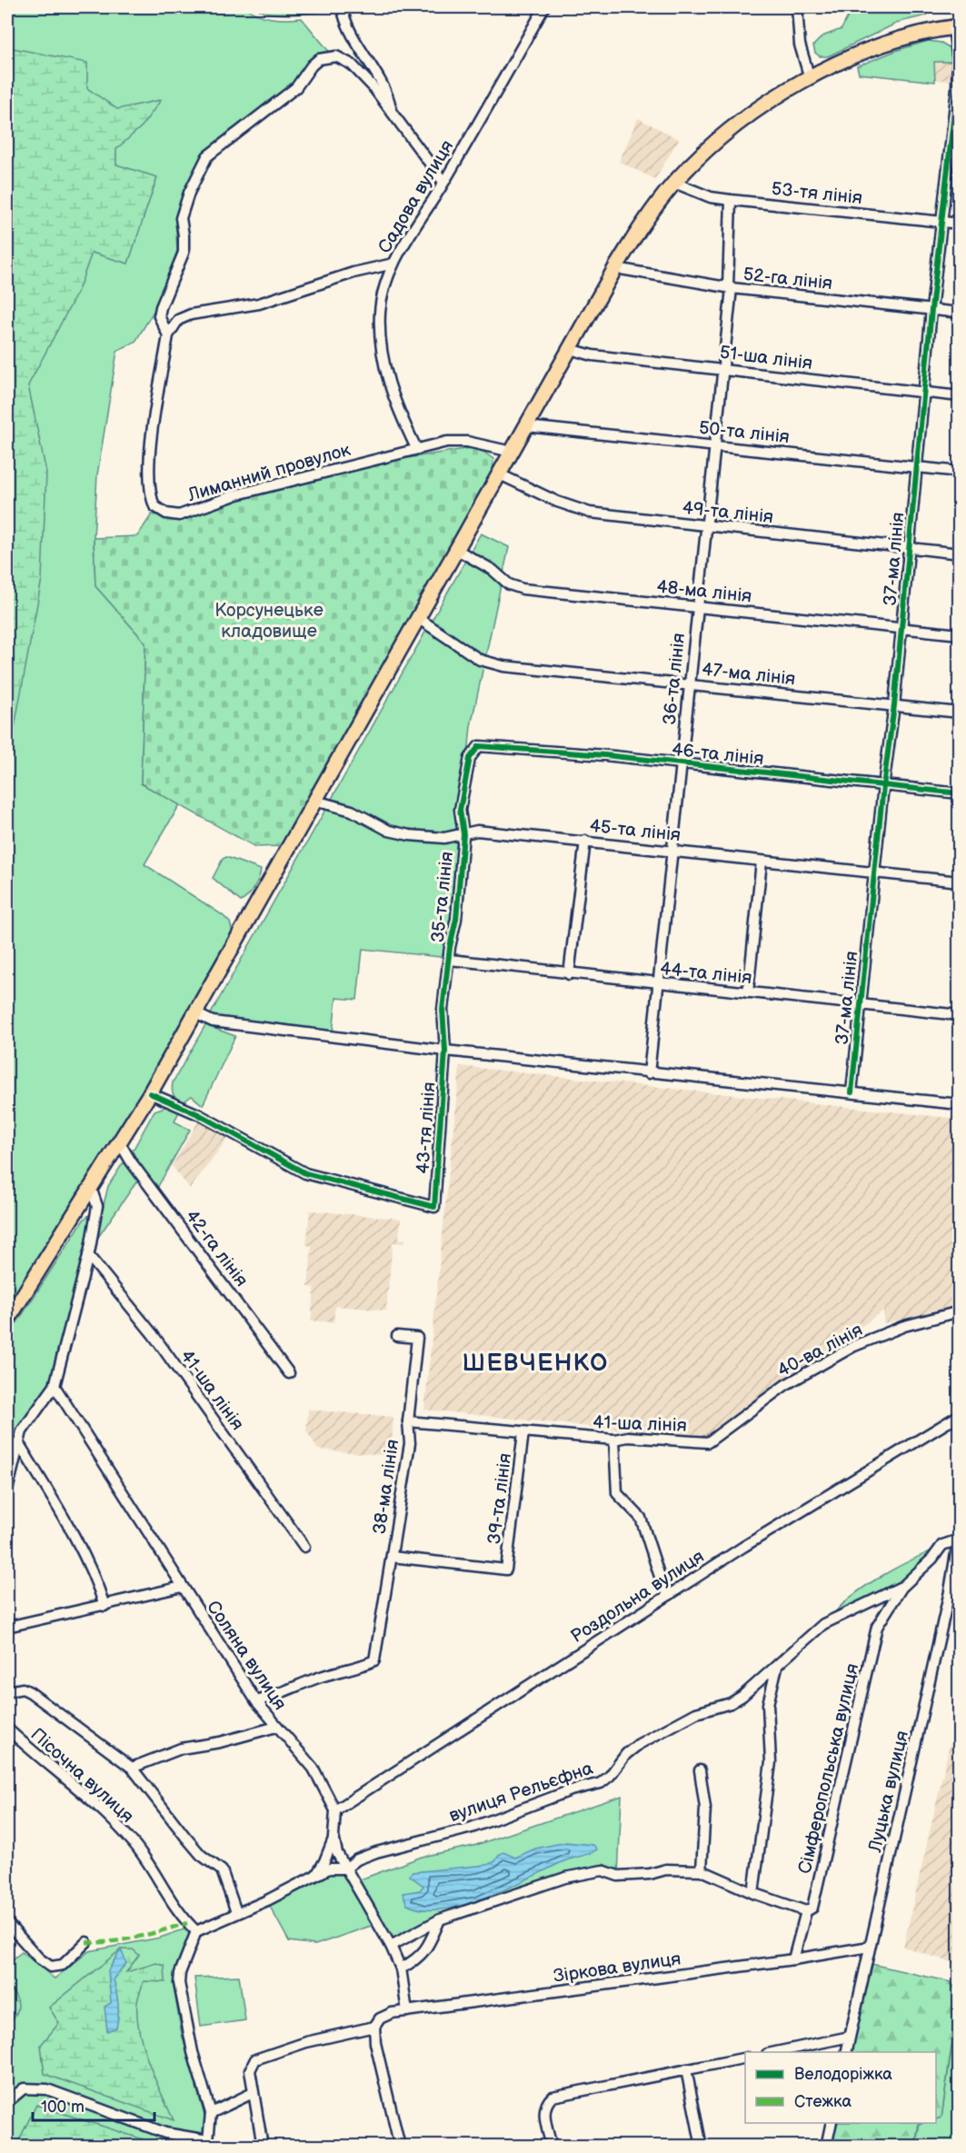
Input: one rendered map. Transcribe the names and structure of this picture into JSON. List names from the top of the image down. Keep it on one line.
{"streets":{"street":["53-тя лінія","Садова вулиця","52-га лінія","51-ша лінія","50-та лінія","Лиманний провулок","49-та лінія","37-ма лінія","48-ма лінія","47-ма лінія","36-та лінія","46-та лінія","45-та лінія","35-та лінія","44-та лінія","43-тя лінія","42-га лінія","40-ва лінія","41-ша лінія","38-ма лінія","39-та лінія","Роздольна вулиця","Соляна вулиця","Сімферопольська вулиця","Пісочна вулиця","вулиця Рельєфна","Луцька вулиця","Зіркова вулиця"]},"crossings":[["53-тя лінія","37-ма лінія"],["53-тя лінія","36-та лінія"],["Садова вулиця","Лиманний провулок"],["52-га лінія","37-ма лінія"],["52-га лінія","36-та лінія"],["51-ша лінія","37-ма лінія"],["51-ша лінія","36-та лінія"],["50-та лінія","37-ма лінія"],["50-та лінія","36-та лінія"],["49-та лінія","37-ма лінія"],["49-та лінія","36-та лінія"],["37-ма лінія","48-ма лінія"],["37-ма лінія","47-ма лінія"],["37-ма лінія","46-та лінія"],["37-ма лінія","45-та лінія"],["37-ма лінія","44-та лінія"],["48-ма лінія","36-та лінія"],["47-ма лінія","36-та лінія"],["36-та лінія","46-та лінія"],["36-та лінія","45-та лінія"],["36-та лінія","44-та лінія"],["46-та лінія","35-та лінія"],["45-та лінія","35-та лінія"],["35-та лінія","44-та лінія"],["35-та лінія","43-тя лінія"],["40-ва лінія","41-ша лінія"],["41-ша лінія","38-ма лінія"],["41-ша лінія","39-та лінія"],["38-ма лінія","39-та лінія"],["38-ма лінія","Соляна вулиця"],["Роздольна вулиця","Соляна вулиця"],["Сімферопольська вулиця","вулиця Рельєфна"],["Сімферопольська вулиця","Зіркова вулиця"],["Пісочна вулиця","вулиця Рельєфна"],["вулиця Рельєфна","Луцька вулиця"],["Луцька вулиця","Зіркова вулиця"]],"districts":["ШЕВЧЕНКО"],"parks":["Корсунецьке кладовище"],"legend":["Велодоріжка","Стежка"],"scale_bar":"100 m"}
